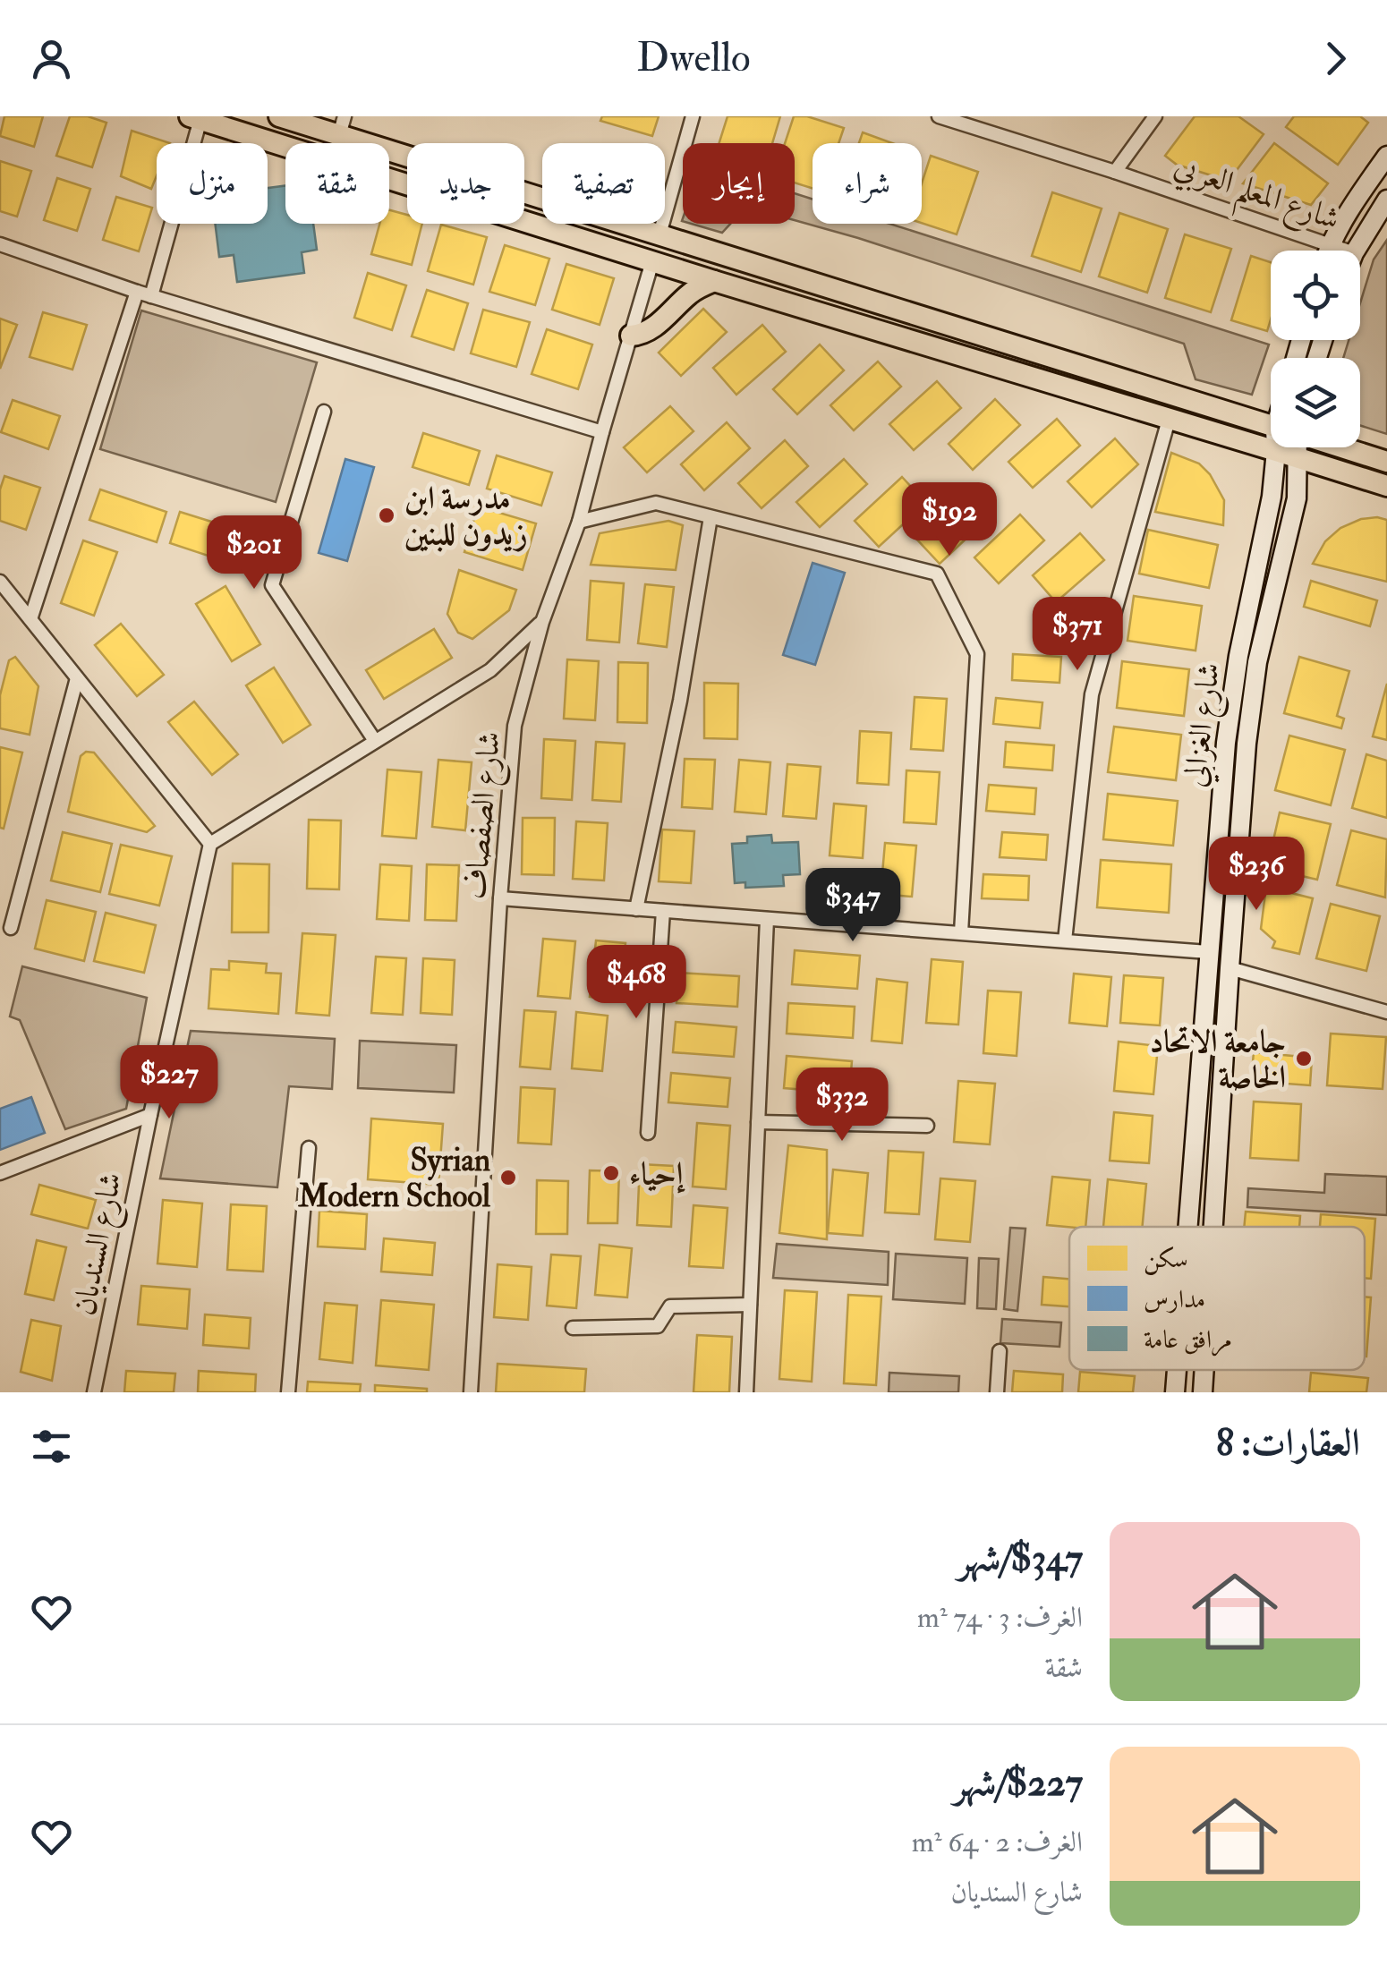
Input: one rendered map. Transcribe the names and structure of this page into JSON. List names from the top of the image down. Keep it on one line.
{"streets":{"main road":["شارع الغزالي"],"street":["شارع المعلم العربي","شارع الصفصاف","شارع السنديان"]},"places":["مدرسة ابن زيدون للبنين","جامعة الاتحاد الخاصة","إحياء","Syrian Modern School"],"legend":["سكن","مدارس","مرافق عامة"],"page":{"header":"Dwello","chip":["شراء","إيجار","تصفية","جديد","شقة","منزل"],"price":["$192","$201","$371","$236","$347","$468","$227","$332"],"heading":"العقارات: 8","list":[{"name":"$347/شهر","note":"الغرف: 3 · 74 m² · شقة"},{"name":"$227/شهر","note":"الغرف: 2 · 64 m² · شارع السنديان"}]}}
